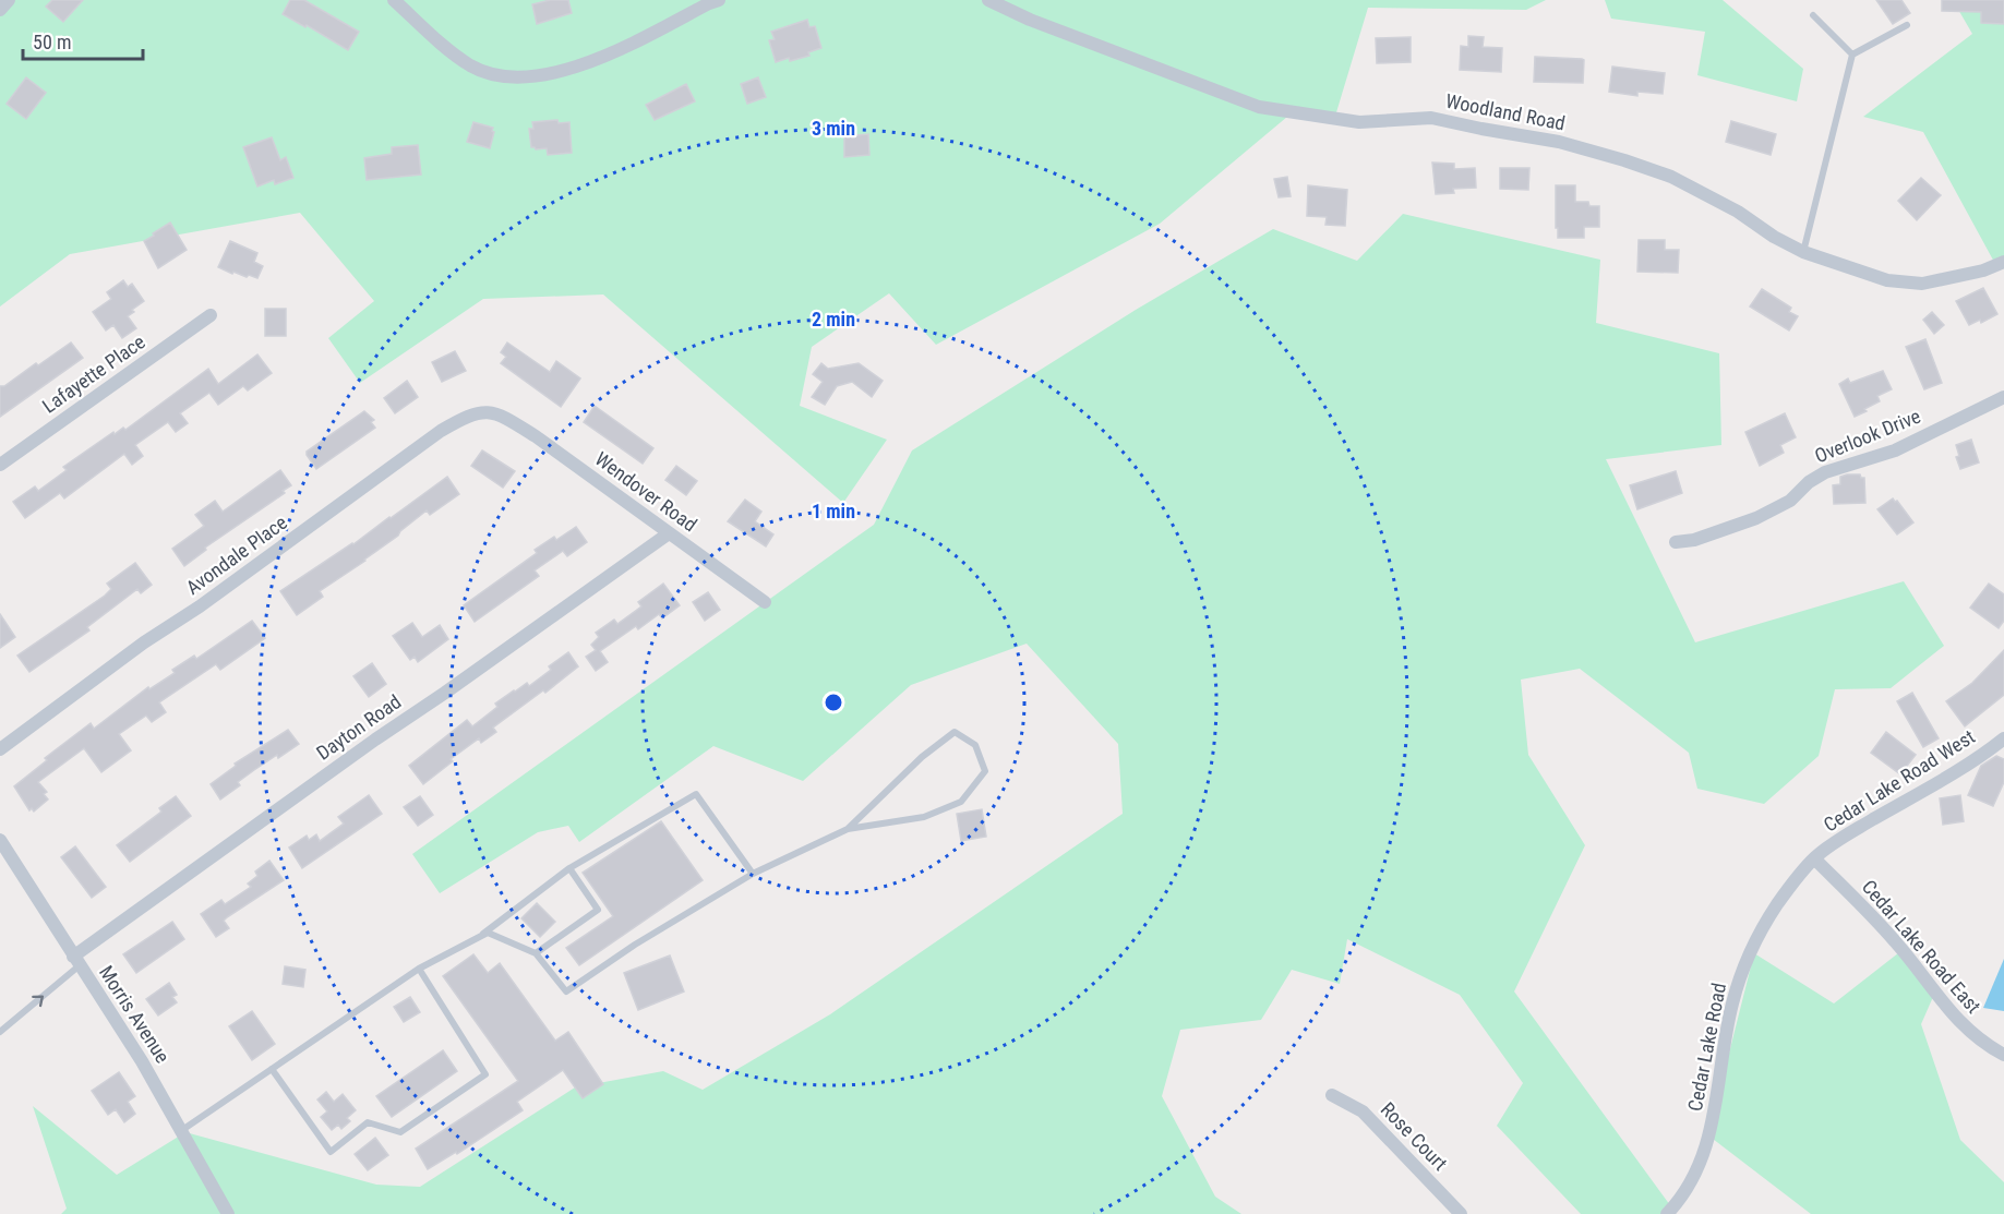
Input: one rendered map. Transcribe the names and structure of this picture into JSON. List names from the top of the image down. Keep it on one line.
{"streets":{"street":["Woodland Road","Lafayette Place","Overlook Drive","Wendover Road","Avondale Place","Dayton Road","Cedar Lake Road West","Cedar Lake Road East","Morris Avenue","Cedar Lake Road","Rose Court"]},"crossings":[["Wendover Road","Avondale Place"],["Wendover Road","Dayton Road"],["Dayton Road","Morris Avenue"],["Cedar Lake Road West","Cedar Lake Road East"],["Cedar Lake Road West","Cedar Lake Road"],["Cedar Lake Road East","Cedar Lake Road"]],"scale_bar":"50 m","rings":["3 min","2 min","1 min"]}
